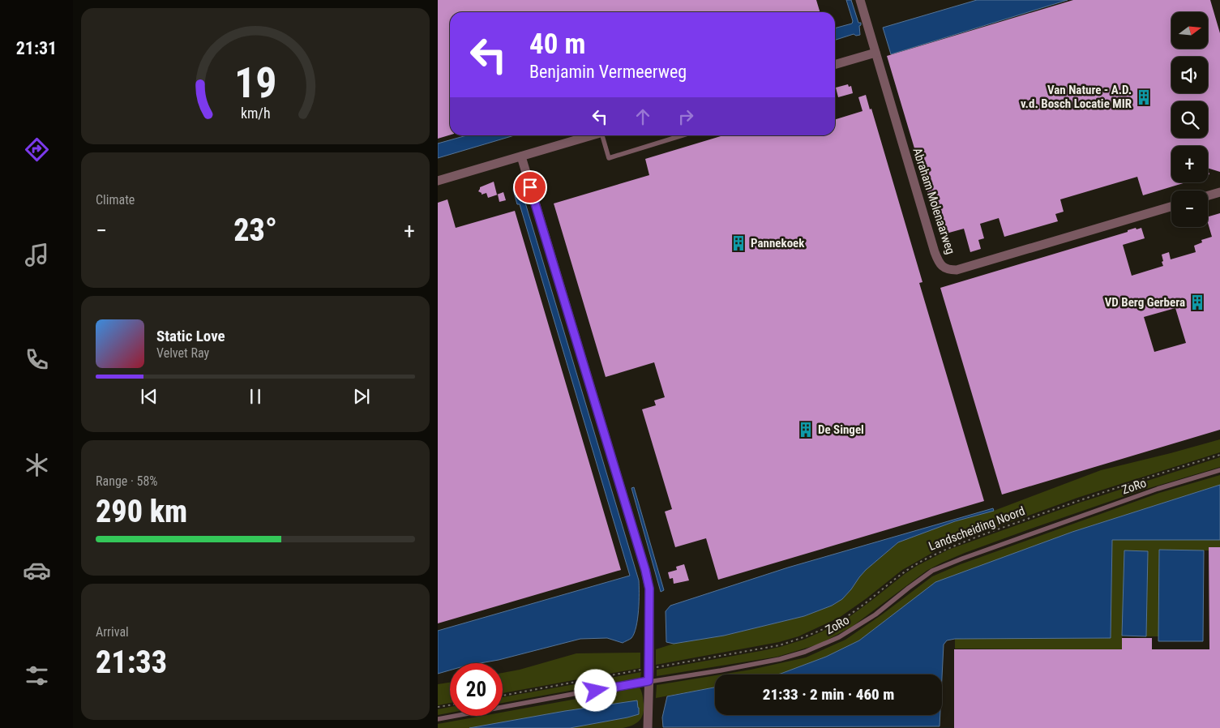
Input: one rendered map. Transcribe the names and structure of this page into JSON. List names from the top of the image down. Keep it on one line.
{"streets":{"street":["Abraham Molenaarweg"],"lane":["ZoRo"],"path":["Landscheiding Noord"]},"places":{"building":["Van Nature - A.D. v.d. Bosch Locatie MIR","Pannekoek","VD Berg Gerbera","De Singel"]},"north":"right","page":{"tabs":"21:31","map_buttons":["+","−"],"turn":["40 m","Benjamin Vermeerweg"],"tile":["Climate",["Range · 58%","290 km"],["Arrival","21:33"]],"heat":["−","23°","+"],"song":["Static Love","Velvet Ray"],"limit":"20","trip":"21:33 · 2 min · 460 m","gauge":["19","km/h"]}}
